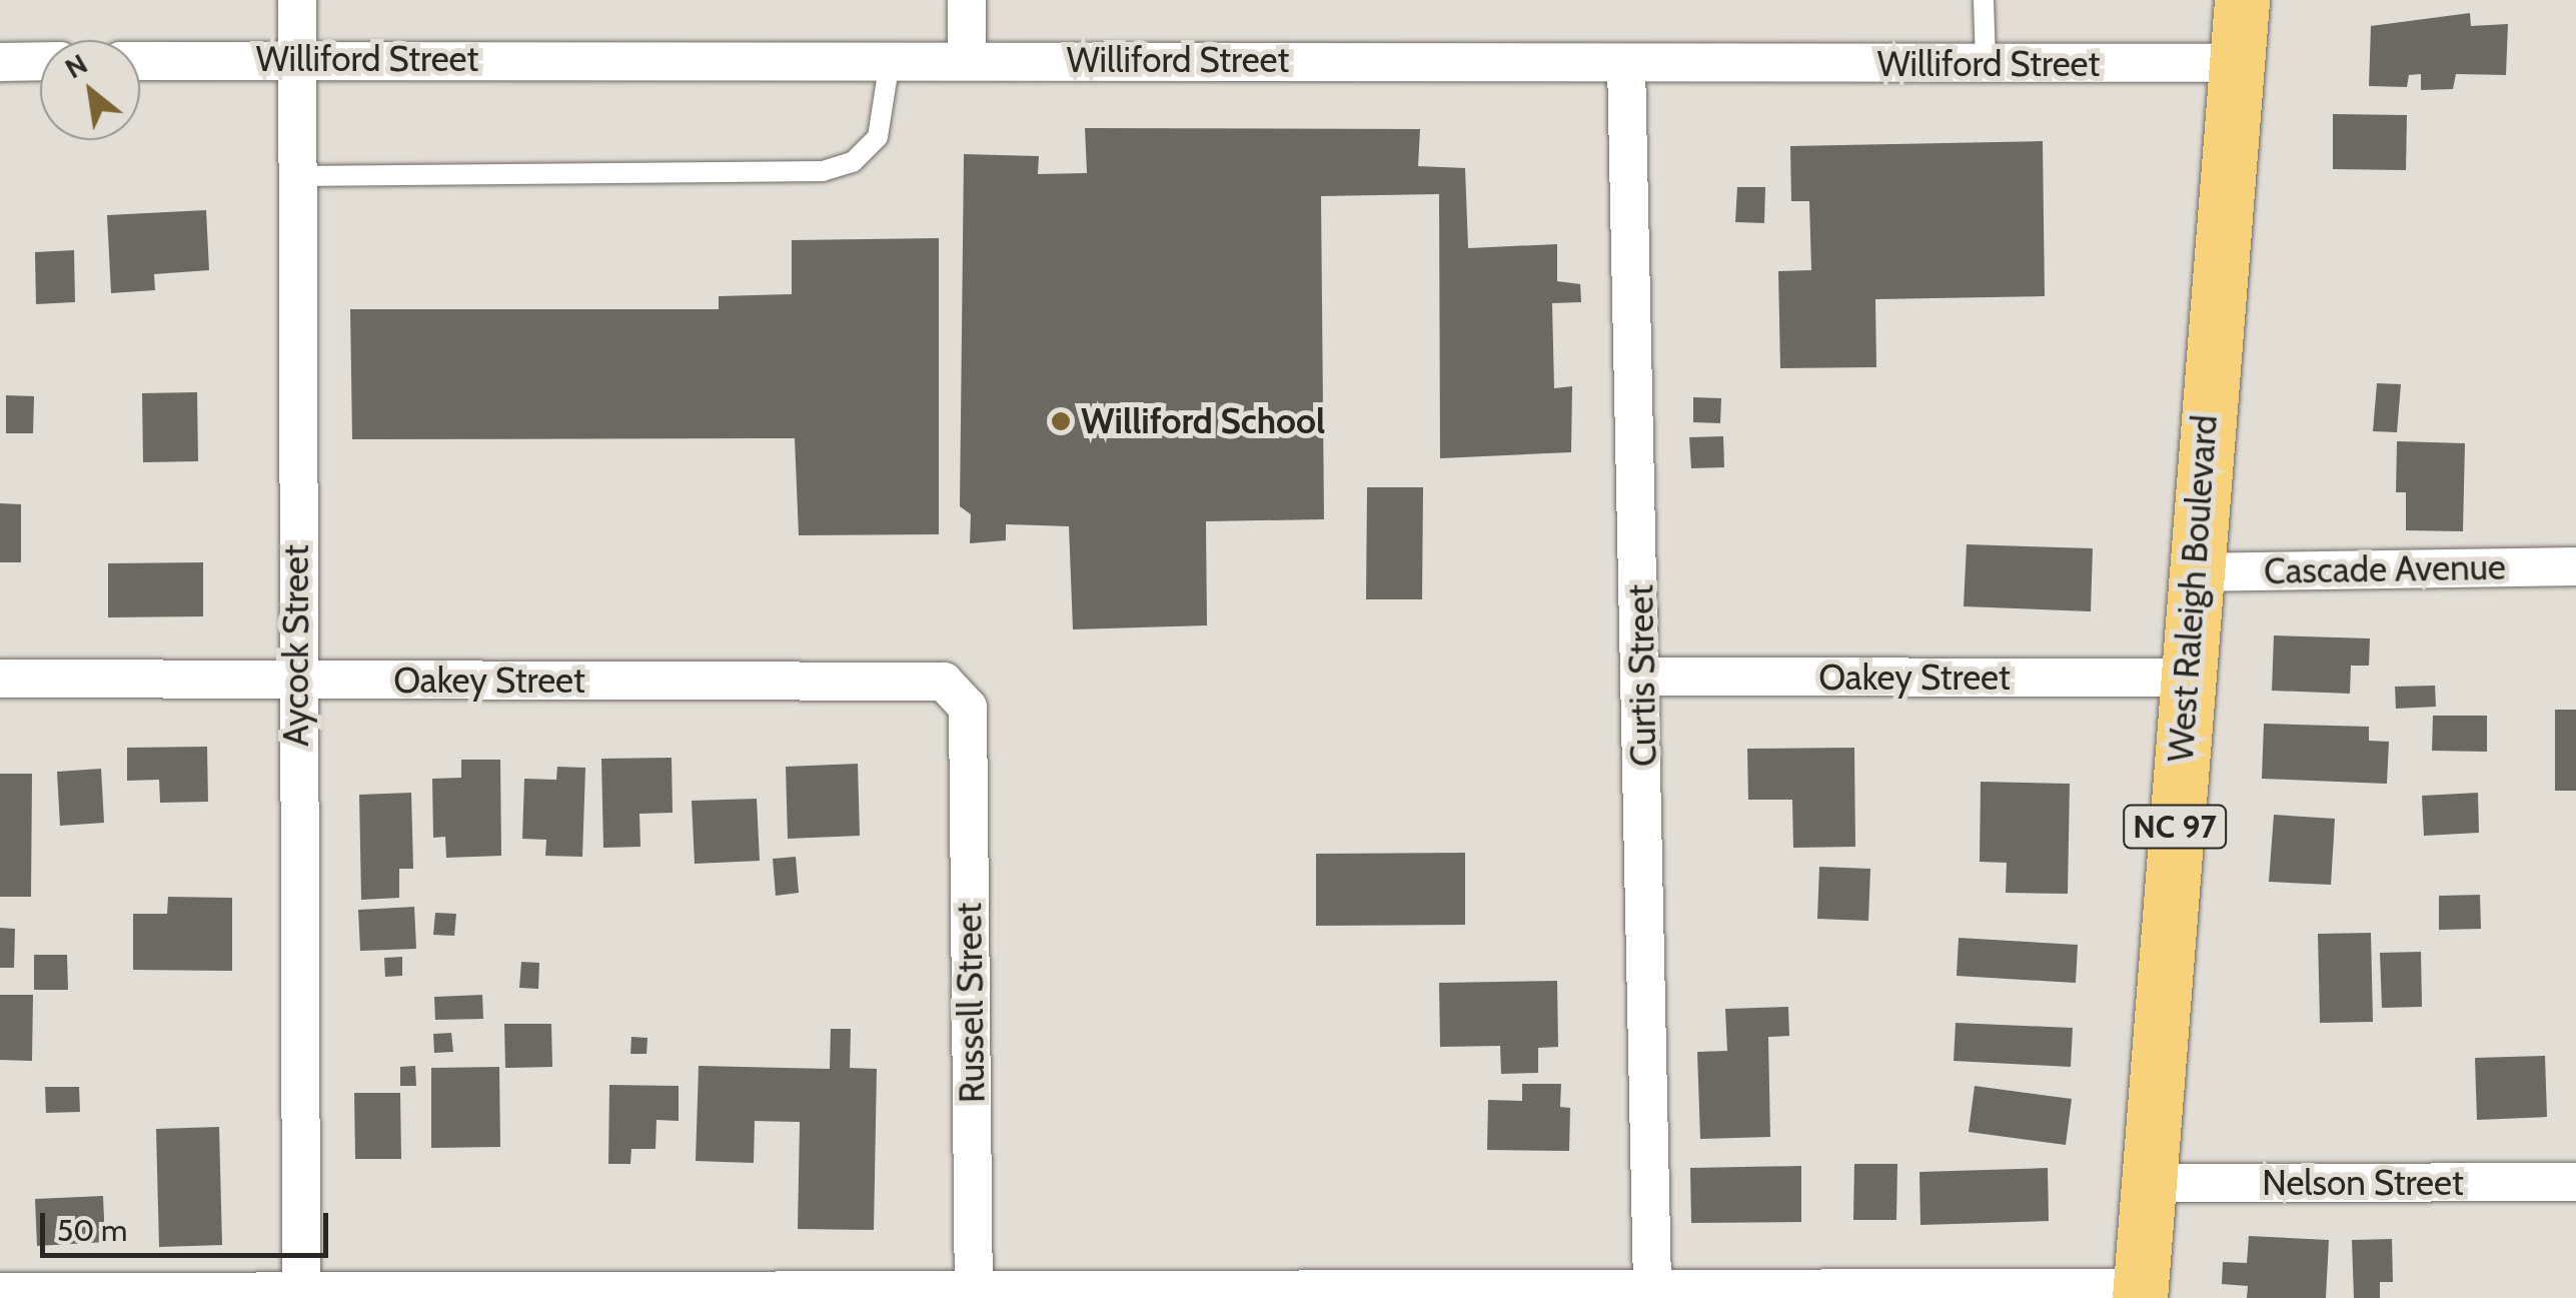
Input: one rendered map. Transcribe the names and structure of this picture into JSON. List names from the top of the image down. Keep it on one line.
{"streets":{"main road":["West Raleigh Boulevard","NC 97"],"street":["Williford Street","Cascade Avenue","Aycock Street","Curtis Street","Oakey Street","Russell Street","Nelson Street"]},"crossings":[["Williford Street","West Raleigh Boulevard"],["Williford Street","Aycock Street"],["Williford Street","Curtis Street"],["Cascade Avenue","West Raleigh Boulevard"],["West Raleigh Boulevard","Oakey Street"],["West Raleigh Boulevard","Nelson Street"],["Aycock Street","Oakey Street"],["Curtis Street","Oakey Street"],["Oakey Street","Russell Street"]],"places":["Williford School"],"scale_bar":"50 m","north":"top left"}
